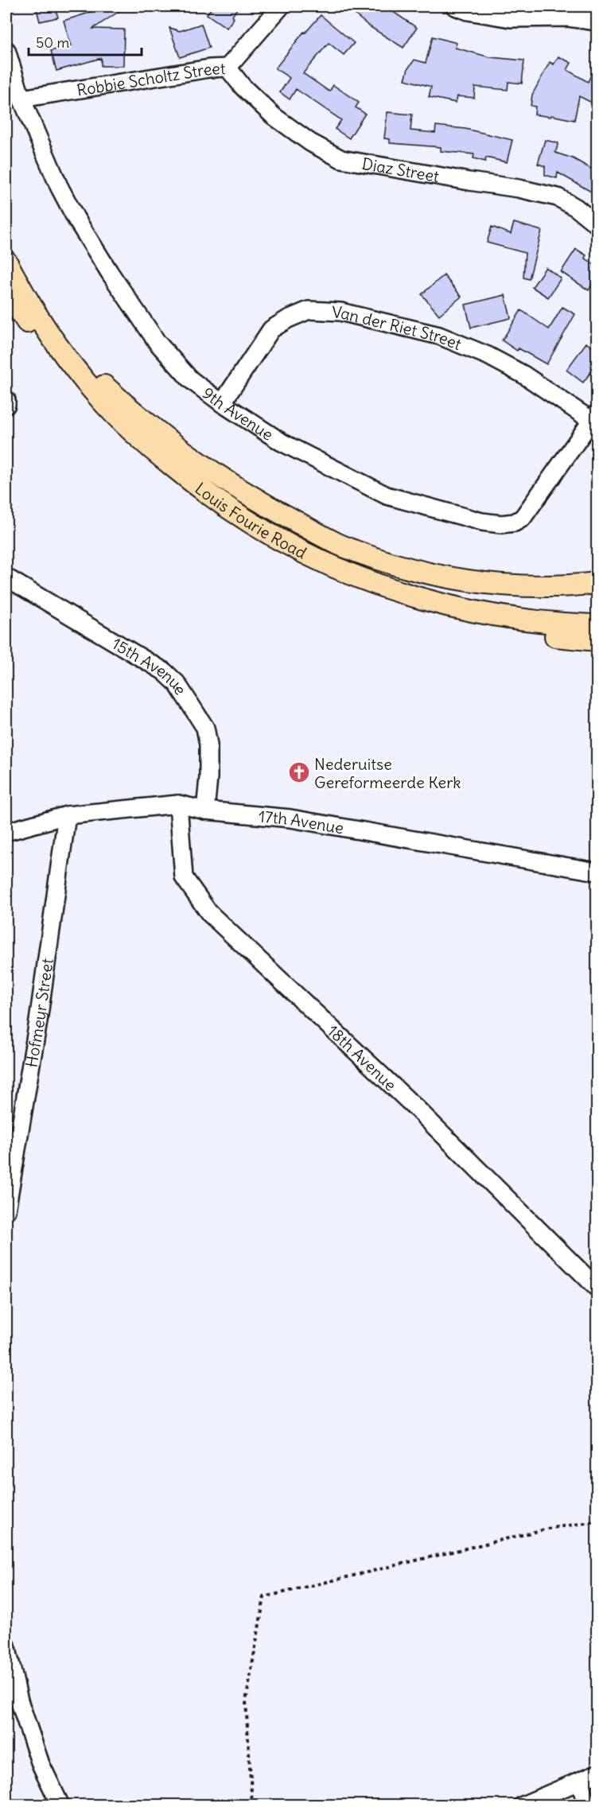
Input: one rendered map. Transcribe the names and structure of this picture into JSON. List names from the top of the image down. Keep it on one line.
{"streets":{"main road":["Louis Fourie Road"],"street":["Robbie Scholtz Street","Diaz Street","Van der Riet Street","9th Avenue","15th Avenue","17th Avenue","Hofmeyr Street","18th Avenue"]},"crossings":[["Robbie Scholtz Street","Diaz Street"],["Robbie Scholtz Street","9th Avenue"],["Van der Riet Street","9th Avenue"],["15th Avenue","17th Avenue"],["17th Avenue","Hofmeyr Street"],["17th Avenue","18th Avenue"]],"places":{"church":["Nederuitse Gereformeerde Kerk"]},"scale_bar":"50 m"}
